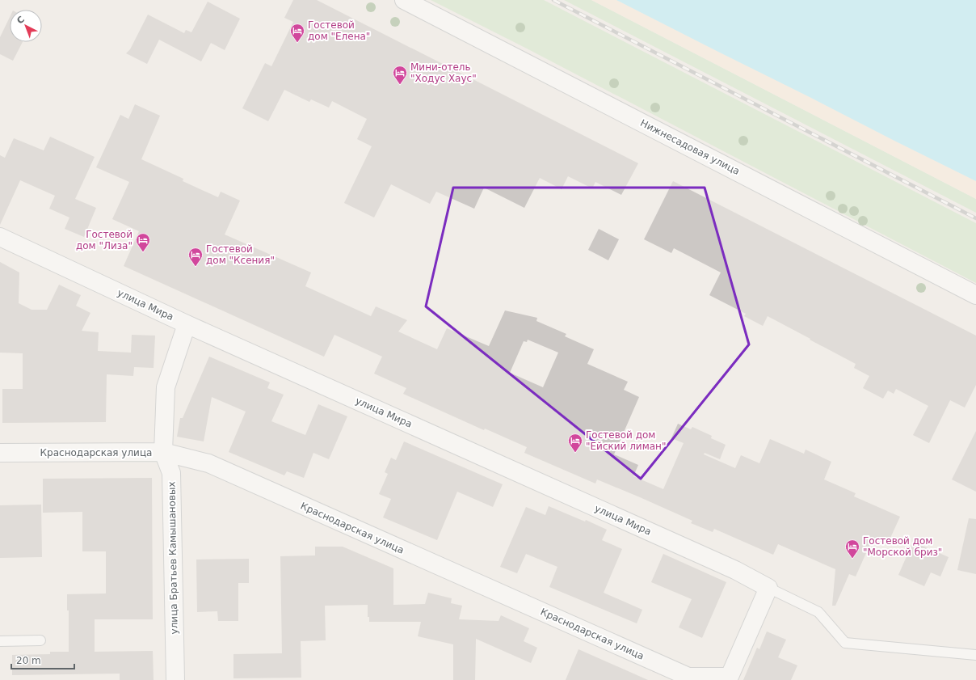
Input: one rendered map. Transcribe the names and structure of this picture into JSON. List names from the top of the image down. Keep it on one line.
{"streets":{"street":["Нижнесадовая улица","улица Мира","Краснодарская улица","улица Братьев Камышановых"]},"crossings":[["улица Мира","улица Братьев Камышановых"],["Краснодарская улица","улица Братьев Камышановых"]],"places":{"hotel":["Гостевой дом \"Елена\"","Мини-отель \"Ходус Хаус\"","Гостевой дом \"Лиза\"","Гостевой дом \"Ксения\"","Гостевой дом \"Ейский лиман\"","Гостевой дом \"Морской бриз\""]},"scale_bar":"20 m","north":"top left"}
